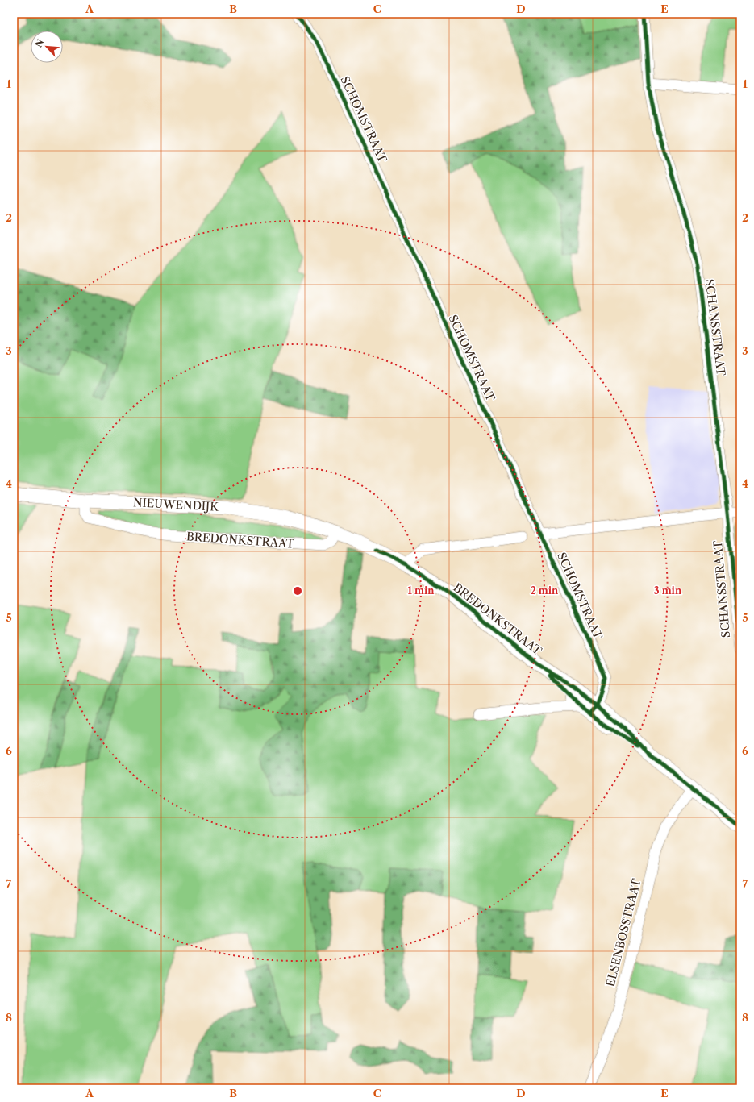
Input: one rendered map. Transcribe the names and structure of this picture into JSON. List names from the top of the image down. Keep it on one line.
{"streets":{"street":["SCHOMSTRAAT","SCHANSSTRAAT","NIEUWENDIJK","BREDONKSTRAAT","ELSENBOSSTRAAT"]},"crossings":[["SCHOMSTRAAT","BREDONKSTRAAT"],["NIEUWENDIJK","BREDONKSTRAAT"],["BREDONKSTRAAT","ELSENBOSSTRAAT"]],"north":"top left","grid":{"columns":["A","B","C","D","E"],"rows":["1","2","3","4","5","6","7","8"]},"rings":["1 min","2 min","3 min"]}
